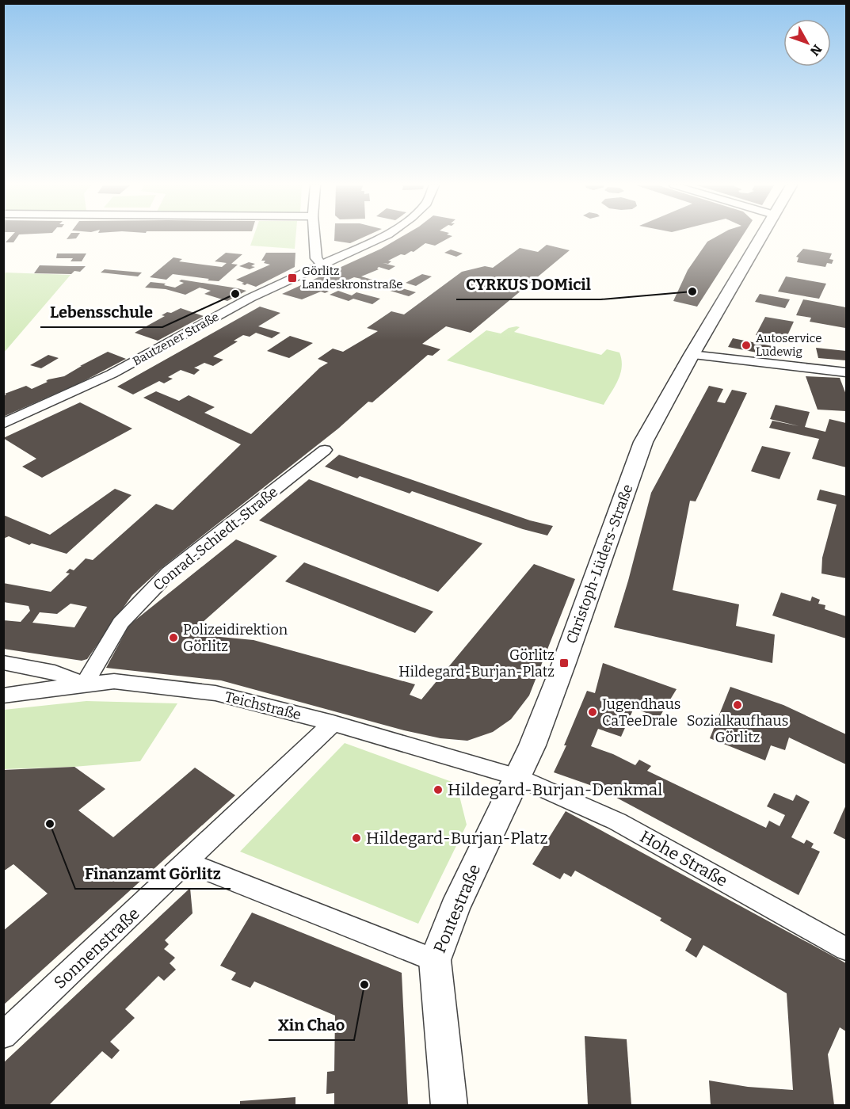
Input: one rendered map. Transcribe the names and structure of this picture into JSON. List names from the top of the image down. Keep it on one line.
{"streets":{"street":["Bautzener Straße","Conrad-Schiedt-Straße","Christoph-Lüders-Straße","Teichstraße","Hohe Straße","Pontestraße","Sonnenstraße"]},"crossings":[["Conrad-Schiedt-Straße","Teichstraße"],["Christoph-Lüders-Straße","Teichstraße"],["Christoph-Lüders-Straße","Hohe Straße"],["Christoph-Lüders-Straße","Pontestraße"],["Teichstraße","Hohe Straße"],["Teichstraße","Pontestraße"],["Teichstraße","Sonnenstraße"],["Hohe Straße","Pontestraße"]],"places":{"transit":["Görlitz Landeskronstraße","Görlitz Hildegard-Burjan-Platz"],"other":["CYRKUS DOMicil","Lebensschule","Autoservice Ludewig","Polizeidirektion Görlitz","Sozialkaufhaus Görlitz","Jugendhaus CaTeeDrale","Hildegard-Burjan-Denkmal","Finanzamt Görlitz","Hildegard-Burjan-Platz","Xin Chao"]},"north":"bottom right"}
